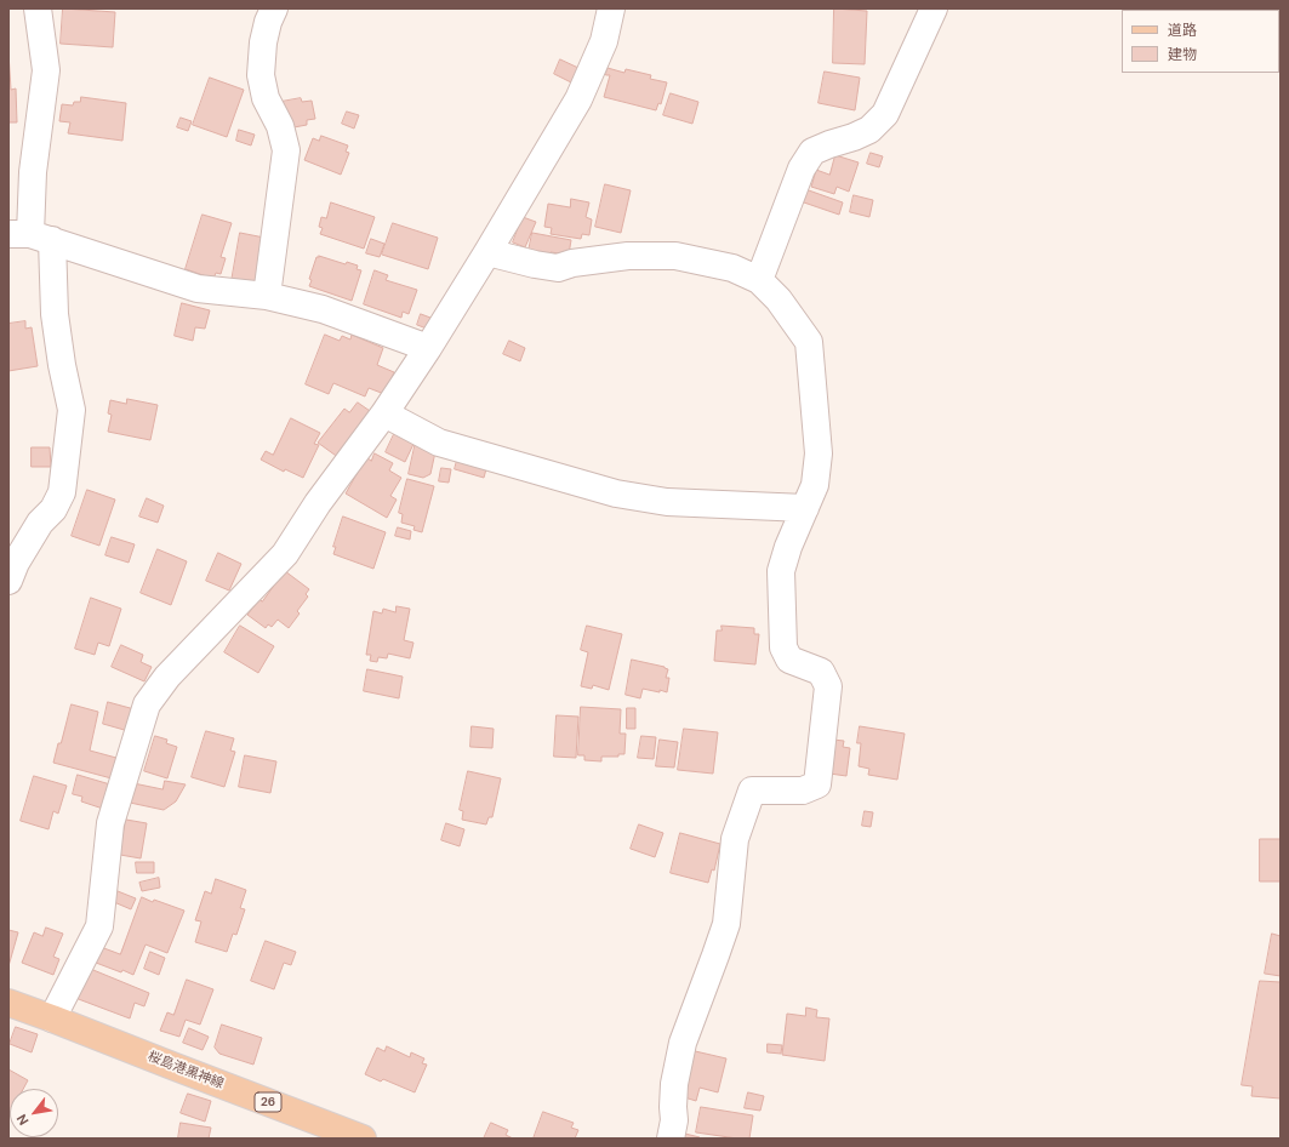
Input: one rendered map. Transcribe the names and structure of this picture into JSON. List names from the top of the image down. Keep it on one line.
{"streets":{"main road":["桜島港黒神線","26"]},"legend":["道路","建物"],"north":"bottom left"}
